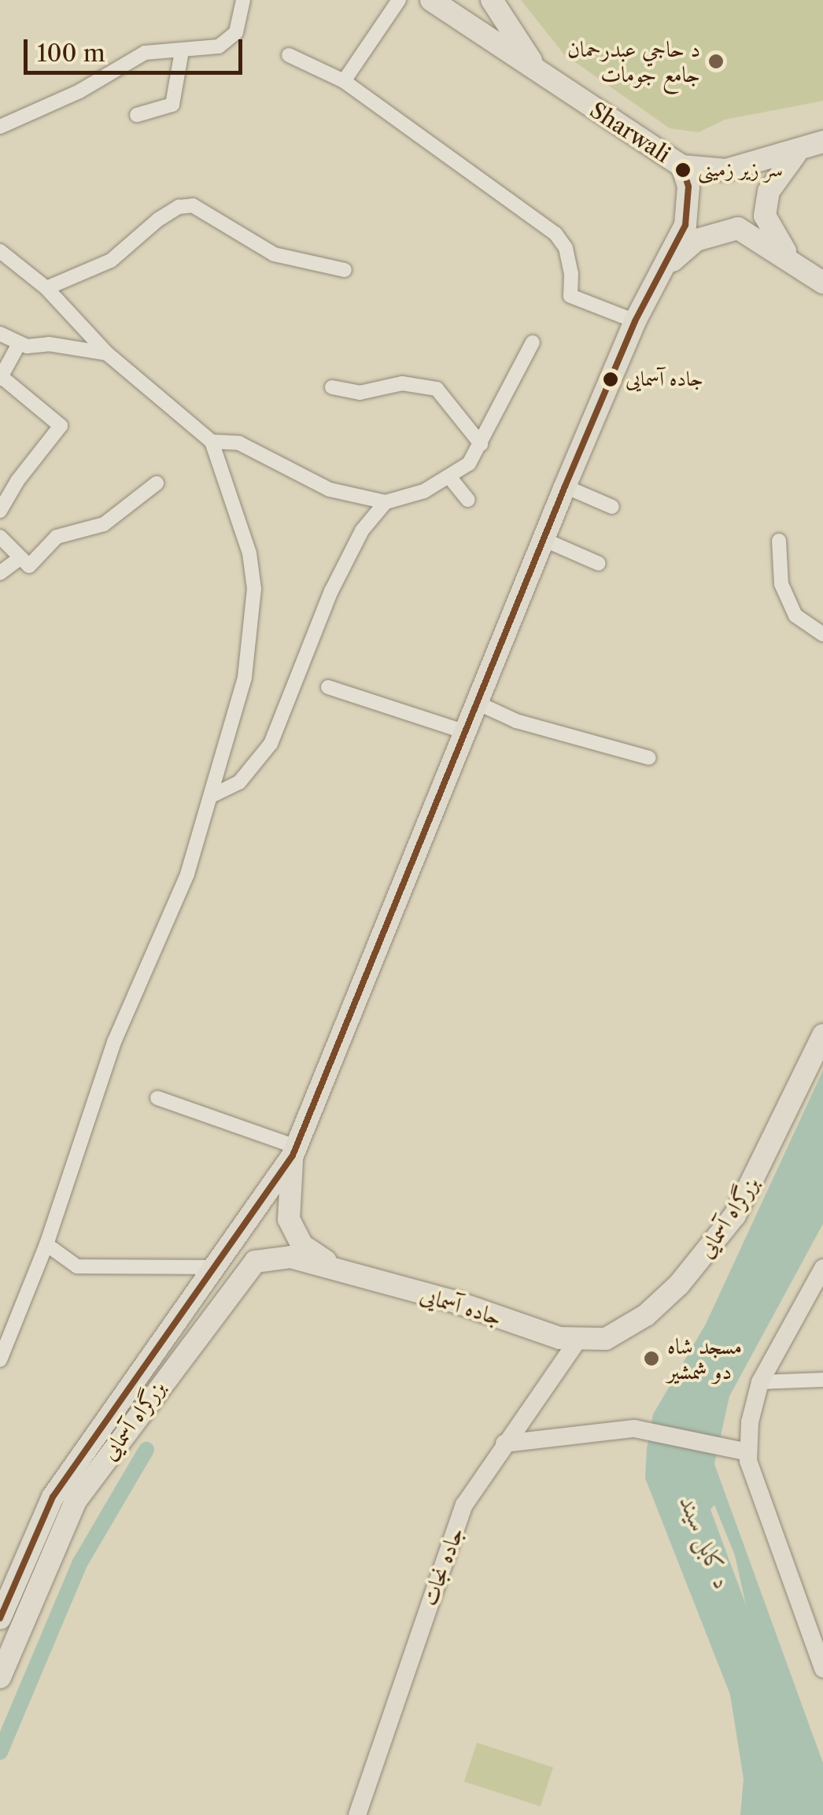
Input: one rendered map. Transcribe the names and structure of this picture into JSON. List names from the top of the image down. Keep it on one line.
{"streets":{"highway":["Sharwali","بزرگراه آسمایی","جاده آسمایی"],"main road":["جاده نجات"]},"crossings":[["بزرگراه آسمایی","جاده آسمایی"],["بزرگراه آسمایی","جاده نجات"],["جاده آسمایی","جاده نجات"]],"water":["د کابل سيند"],"places":["د حاجي عبدرحمان جامع جومات","سر زیر زمینی","جاده آسمایی","مسجد شاه دو شمشیر"],"scale_bar":"100 m"}
